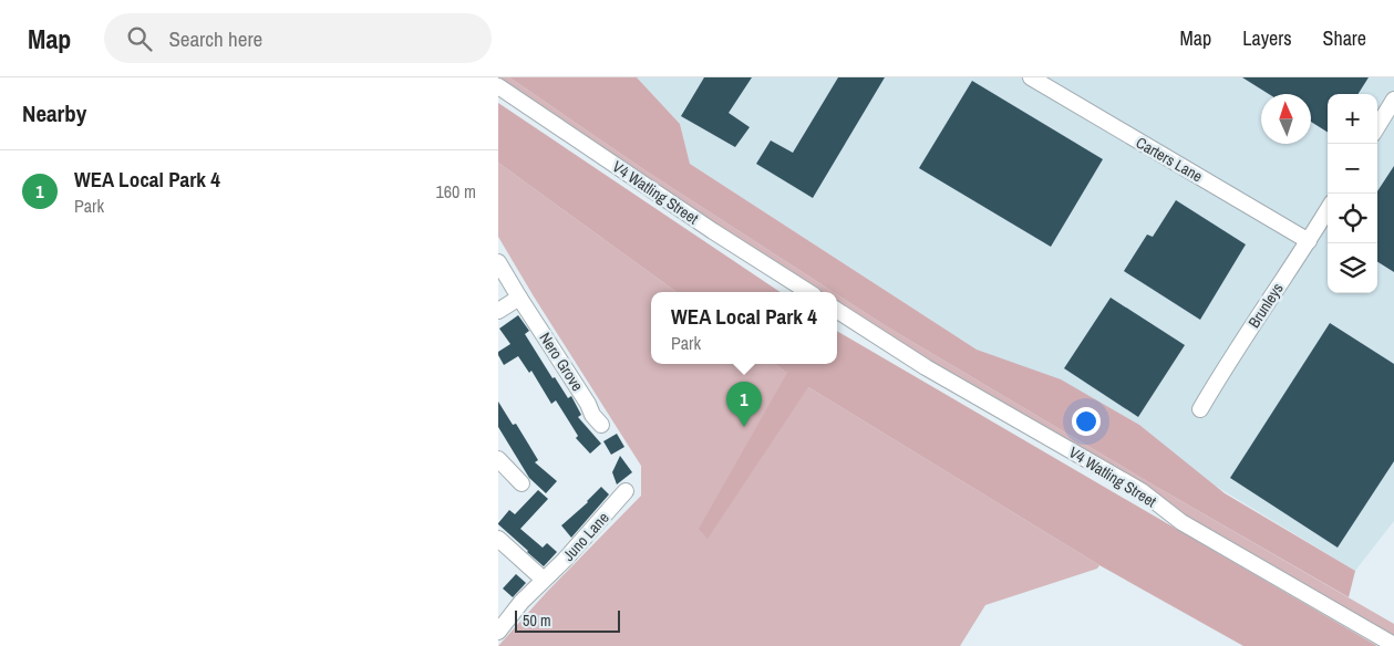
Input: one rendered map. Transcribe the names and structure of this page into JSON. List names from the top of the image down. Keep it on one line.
{"streets":{"street":["Carters Lane","V4 Watling Street","Brunleys","Nero Grove","Juno Lane"]},"crossings":[["Carters Lane","Brunleys"]],"scale_bar":"50 m","north":"top","page":{"header":"Map","search":"Search here","nav":["Map","Layers","Share"],"heading":"Nearby","map_buttons":["+","−"],"list":[{"mark":"1","name":"WEA Local Park 4","note":"Park","value":"160 m"}],"popup":["WEA Local Park 4","Park"],"pins":"1","scale":"50 m"}}
